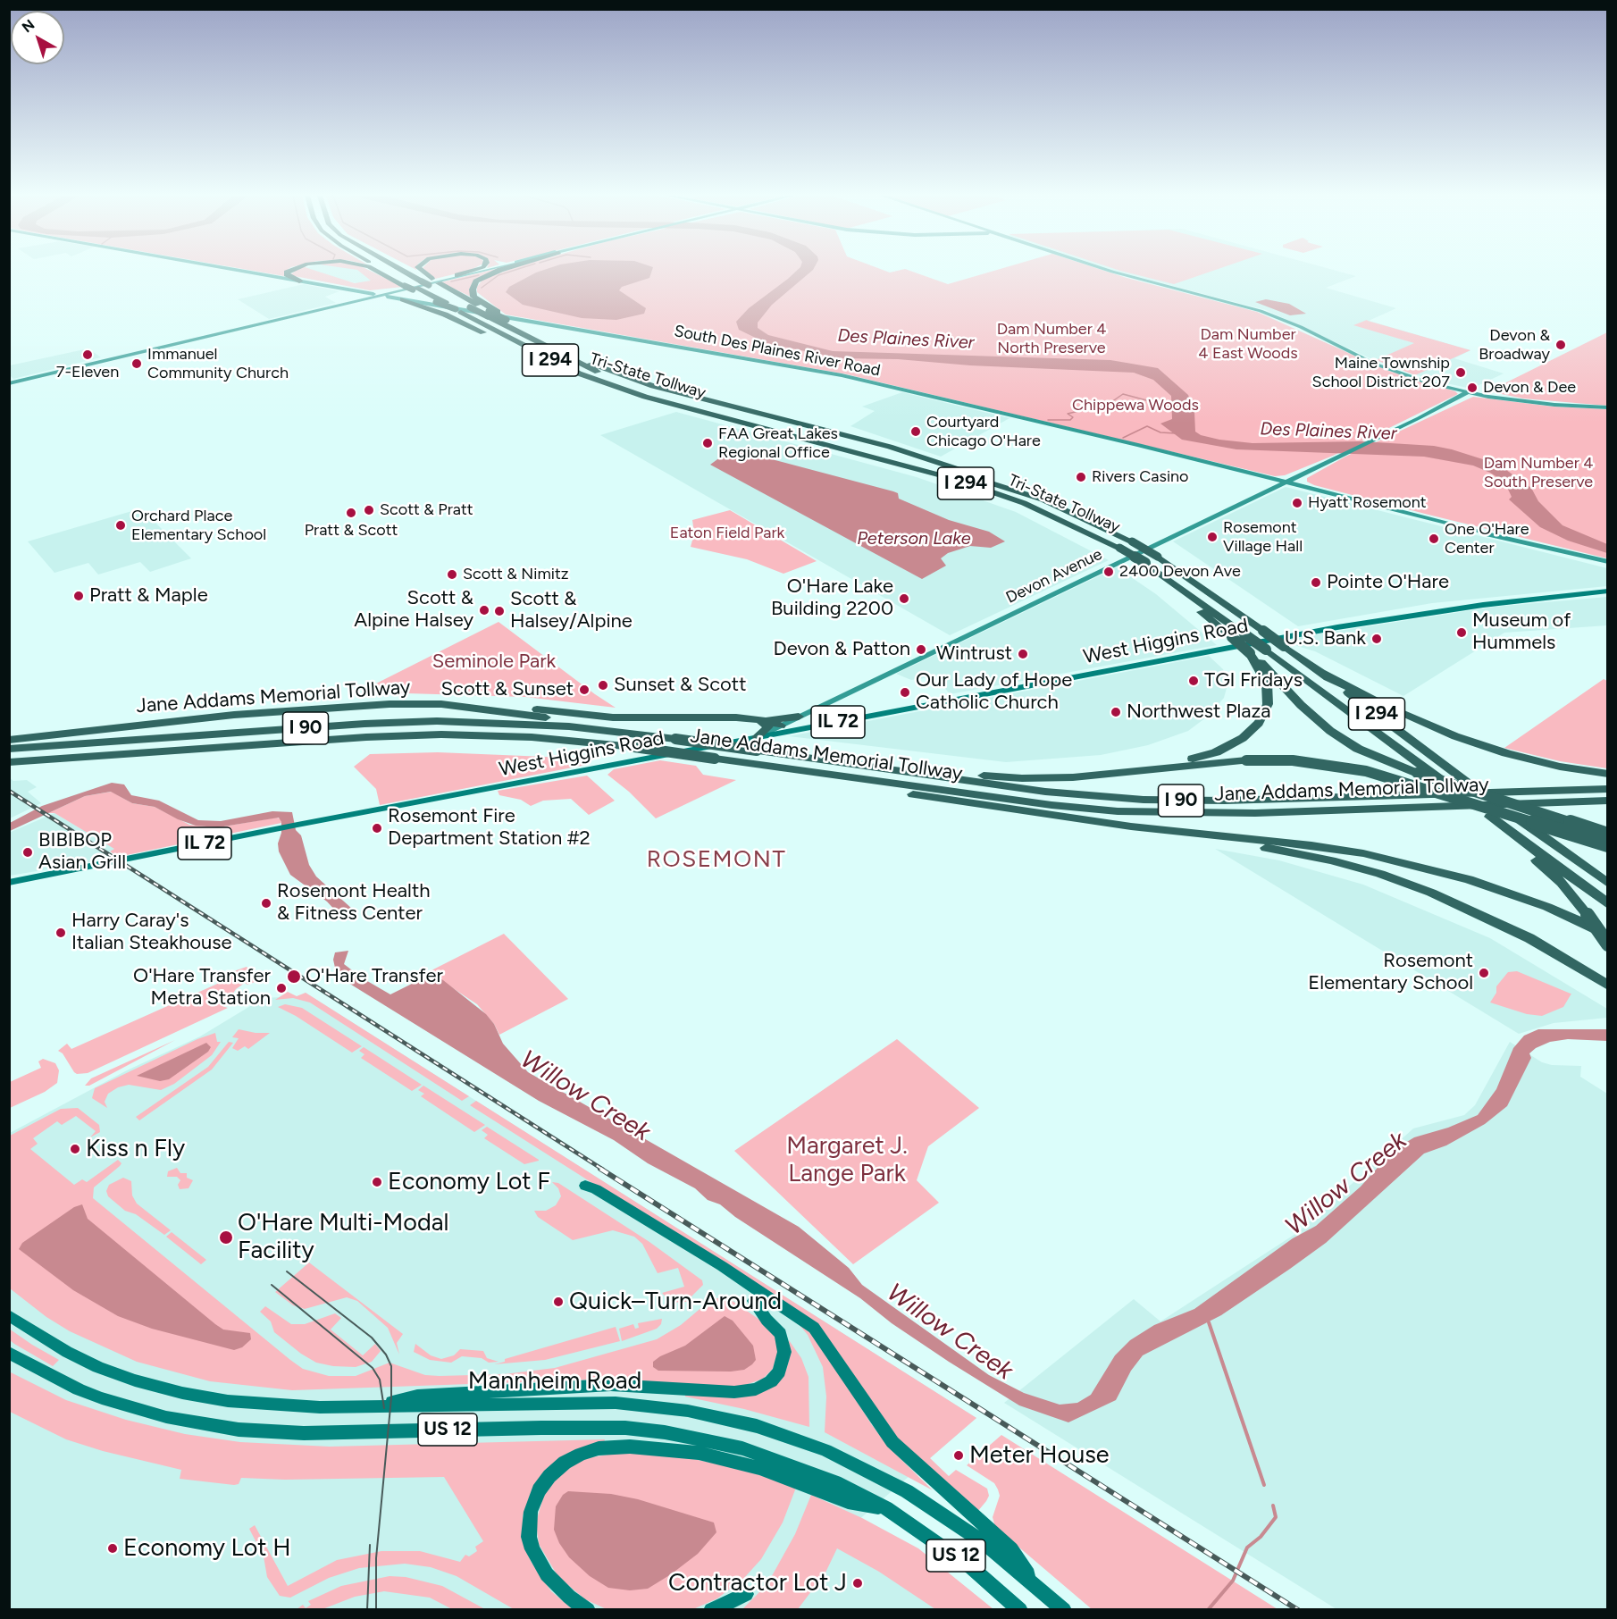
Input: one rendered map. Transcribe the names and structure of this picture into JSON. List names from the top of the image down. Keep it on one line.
{"streets":{"highway":["I 294","Tri-State Tollway","Jane Addams Memorial Tollway","I 90"],"main road":["South Des Plaines River Road","Devon Avenue","West Higgins Road","IL 72","Mannheim Road","US 12"]},"crossings":[["South Des Plaines River Road","Devon Avenue"],["I 294","Tri-State Tollway"],["I 294","Jane Addams Memorial Tollway"],["Devon Avenue","West Higgins Road"]],"districts":["ROSEMONT"],"water":["Des Plaines River","Peterson Lake","Willow Creek"],"parks":["Dam Number 4 North Preserve","Dam Number 4 East Woods","Chippewa Woods","Dam Number 4 South Preserve","Eaton Field Park","Seminole Park","Margaret J. Lange Park"],"places":["Devon & Broadway","7-Eleven","Immanuel Community Church","Maine Township School District 207","Devon & Dee","Courtyard Chicago O'Hare","FAA Great Lakes Regional Office","Rivers Casino","Hyatt Rosemont","Scott & Pratt","Pratt & Scott","Orchard Place Elementary School","Rosemont Village Hall","One O'Hare Center","2400 Devon Ave","Scott & Nimitz","Pointe O'Hare","Pratt & Maple","O'Hare Lake Building 2200","Scott & Alpine Halsey","Scott & Halsey/Alpine","Museum of Hummels","U.S. Bank","Devon & Patton","Wintrust","TGI Fridays","Sunset & Scott","Scott & Sunset","Our Lady of Hope Catholic Church","Northwest Plaza","Rosemont Fire Department Station #2","BIBIBOP Asian Grill","Rosemont Health & Fitness Center","Harry Caray's Italian Steakhouse","Rosemont Elementary School","O'Hare Transfer","O'Hare Transfer Metra Station","Kiss n Fly","Economy Lot F","O'Hare Multi-Modal Facility","Quick–Turn-Around","Meter House","Economy Lot H","Contractor Lot J"],"north":"top left"}
